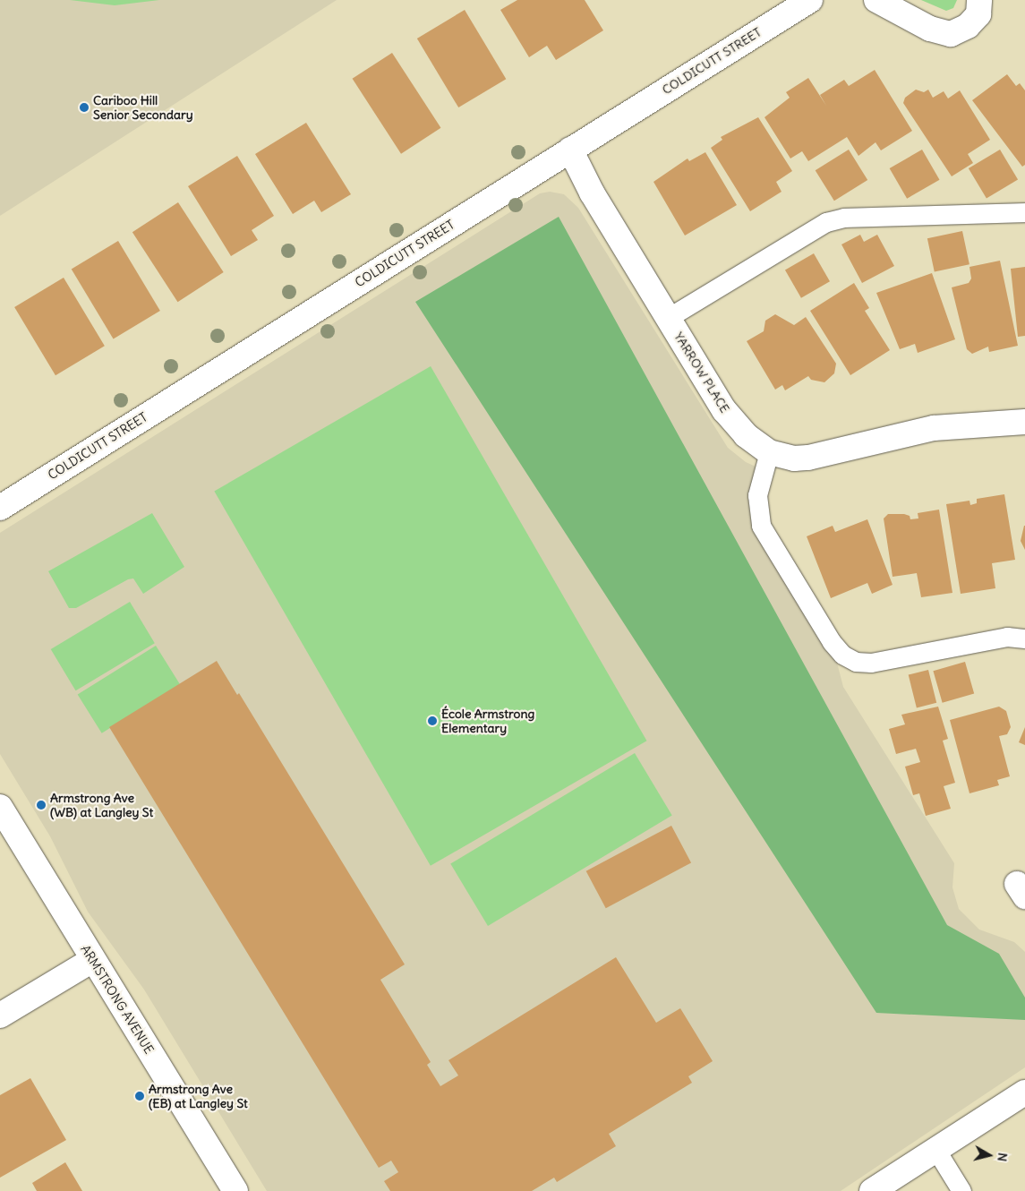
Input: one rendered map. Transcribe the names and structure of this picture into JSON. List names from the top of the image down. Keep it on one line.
{"streets":{"street":["COLDICUTT STREET","YARROW PLACE","ARMSTRONG AVENUE"]},"crossings":[["COLDICUTT STREET","YARROW PLACE"]],"places":["Cariboo Hill Senior Secondary","École Armstrong Elementary","Armstrong Ave (WB) at Langley St","Armstrong Ave (EB) at Langley St"],"north":"right"}
